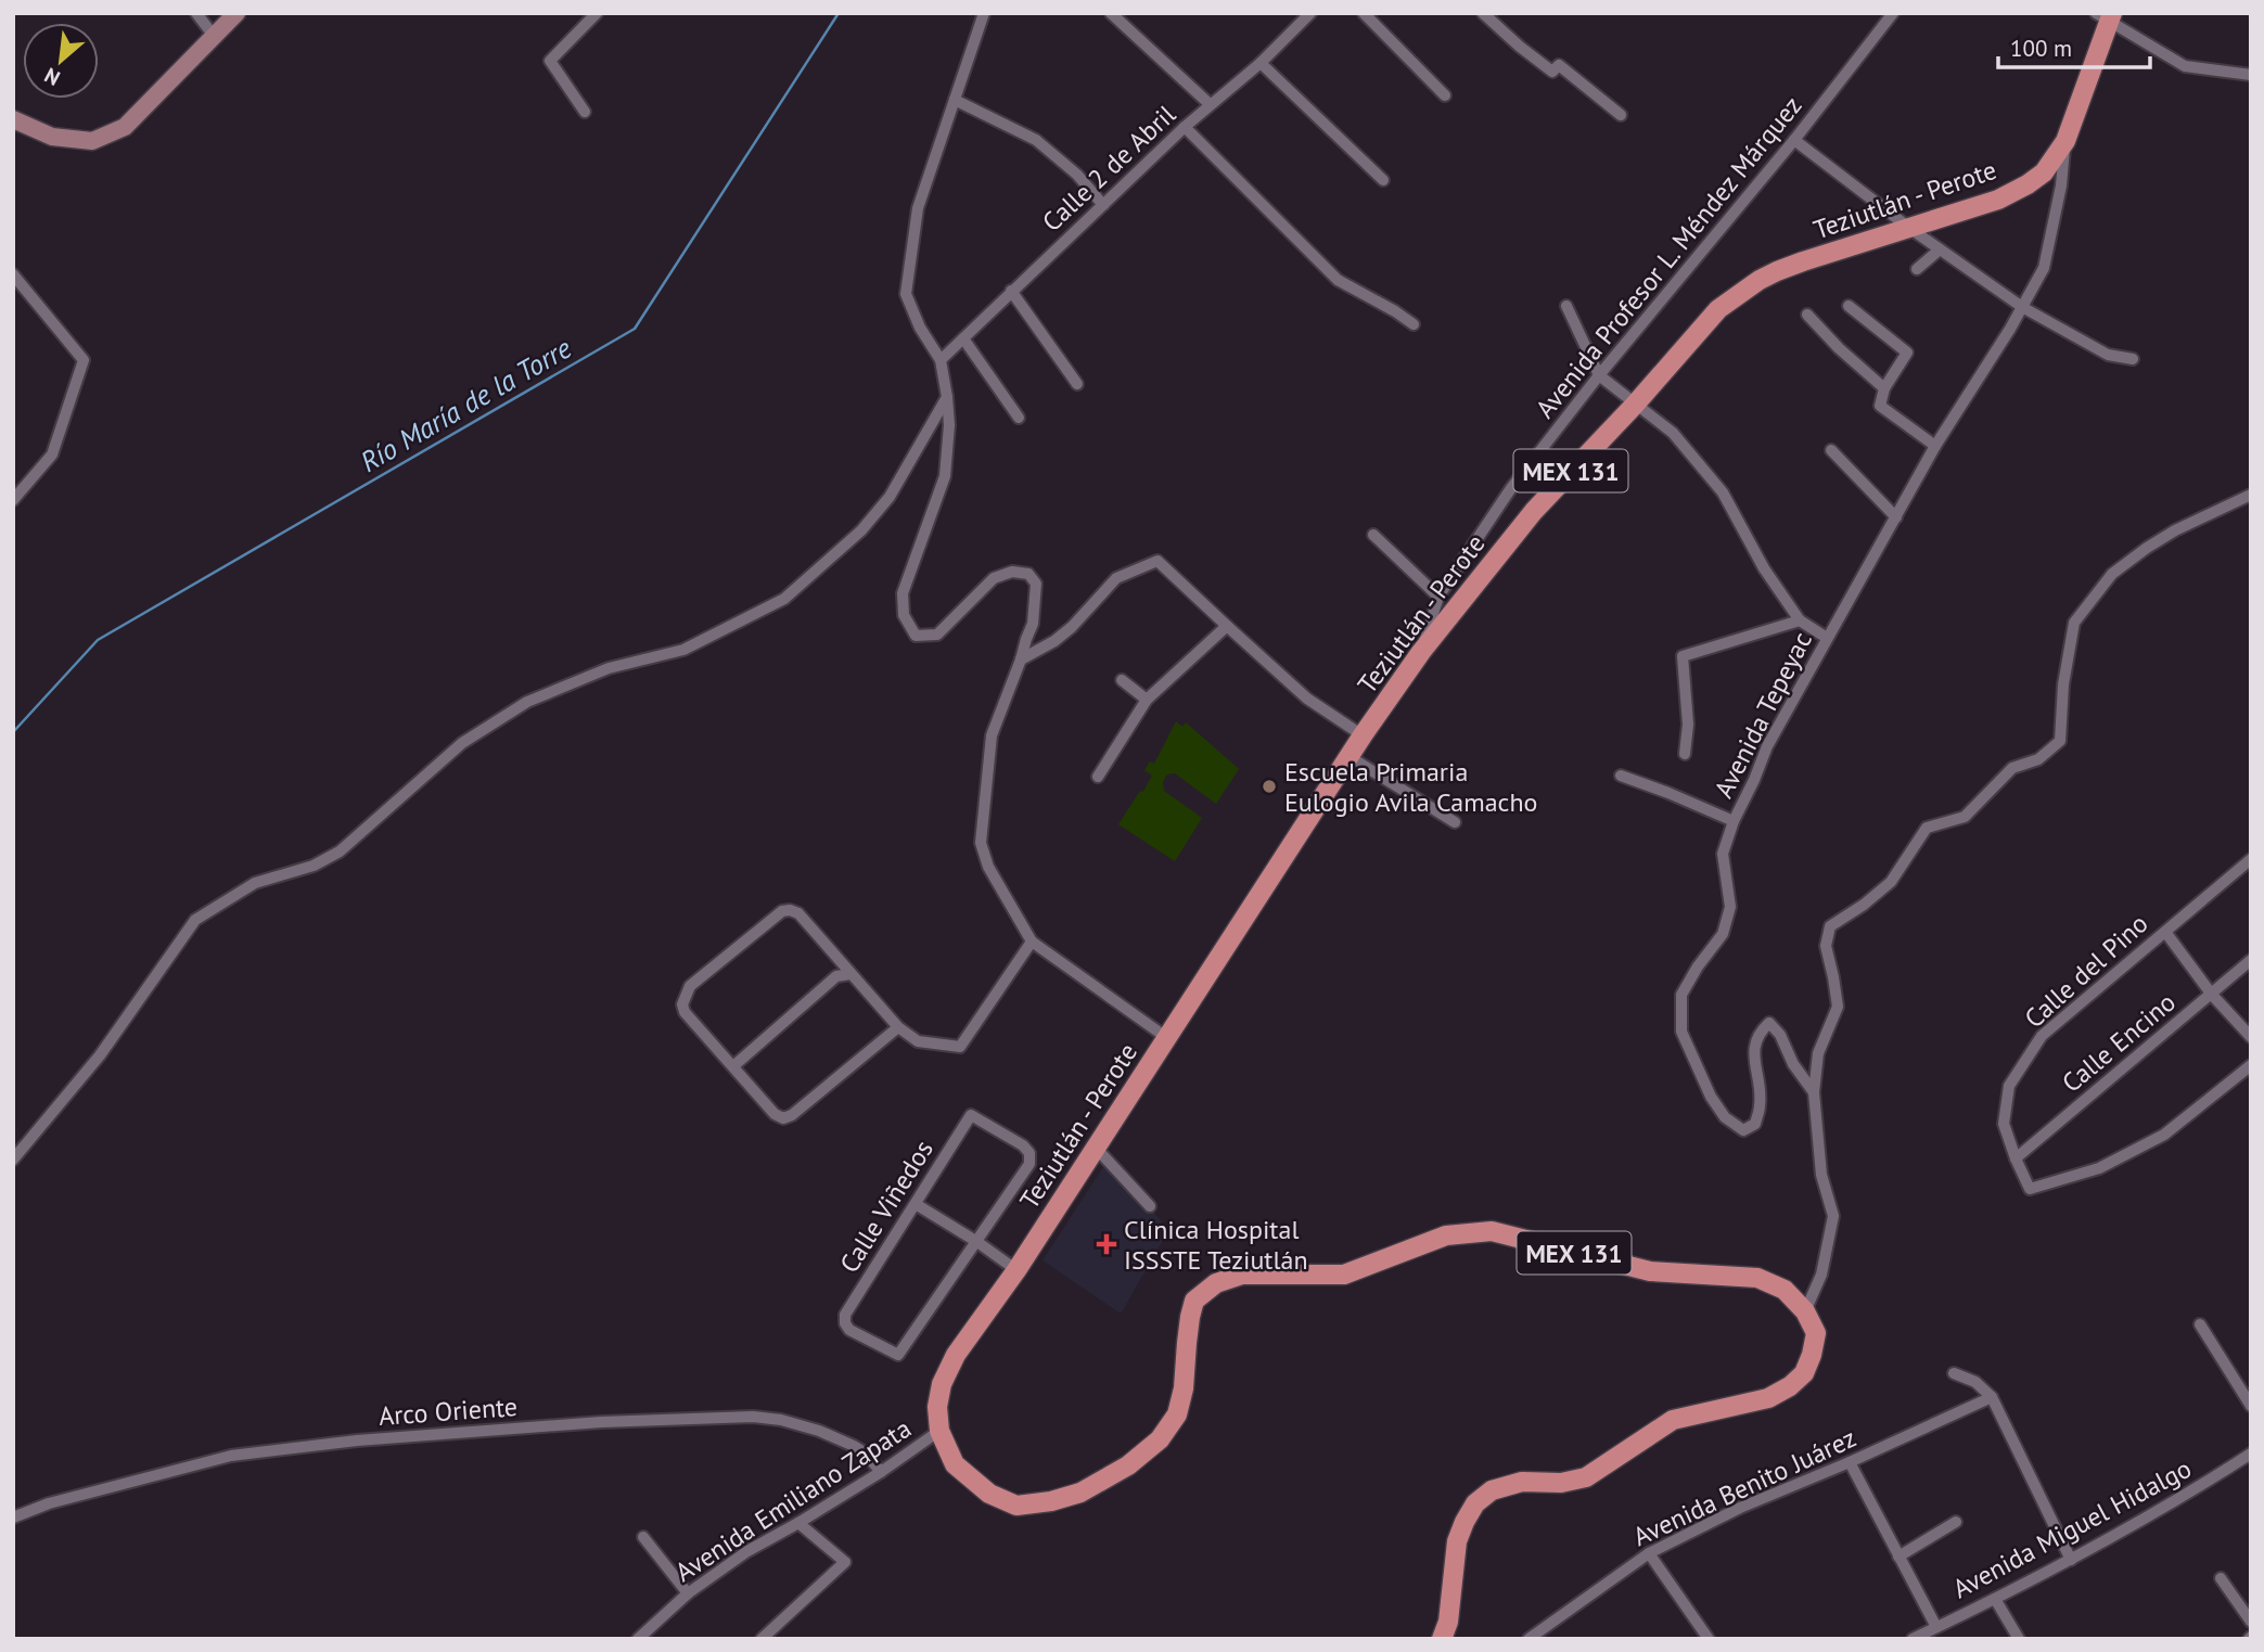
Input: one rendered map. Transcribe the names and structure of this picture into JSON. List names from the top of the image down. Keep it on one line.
{"streets":{"main road":["Teziutlán - Perote","MEX 131"],"street":["Calle 2 de Abril","Avenida Profesor L. Méndez Márquez","Avenida Tepeyac","Calle del Pino","Calle Encino","Calle Viñedos","Arco Oriente","Avenida Benito Juárez","Avenida Emiliano Zapata","Avenida Miguel Hidalgo"]},"crossings":[["Teziutlán - Perote","Avenida Profesor L. Méndez Márquez"],["Teziutlán - Perote","MEX 131"],["Teziutlán - Perote","Avenida Tepeyac"],["Teziutlán - Perote","Avenida Emiliano Zapata"],["MEX 131","Avenida Tepeyac"],["MEX 131","Avenida Emiliano Zapata"],["Calle del Pino","Calle Encino"],["Arco Oriente","Avenida Emiliano Zapata"]],"water":["Río María de la Torre"],"places":{"other":["Escuela Primaria Eulogio Avila Camacho"],"health":["Clínica Hospital ISSSTE Teziutlán"]},"scale_bar":"100 m","north":"bottom left"}
